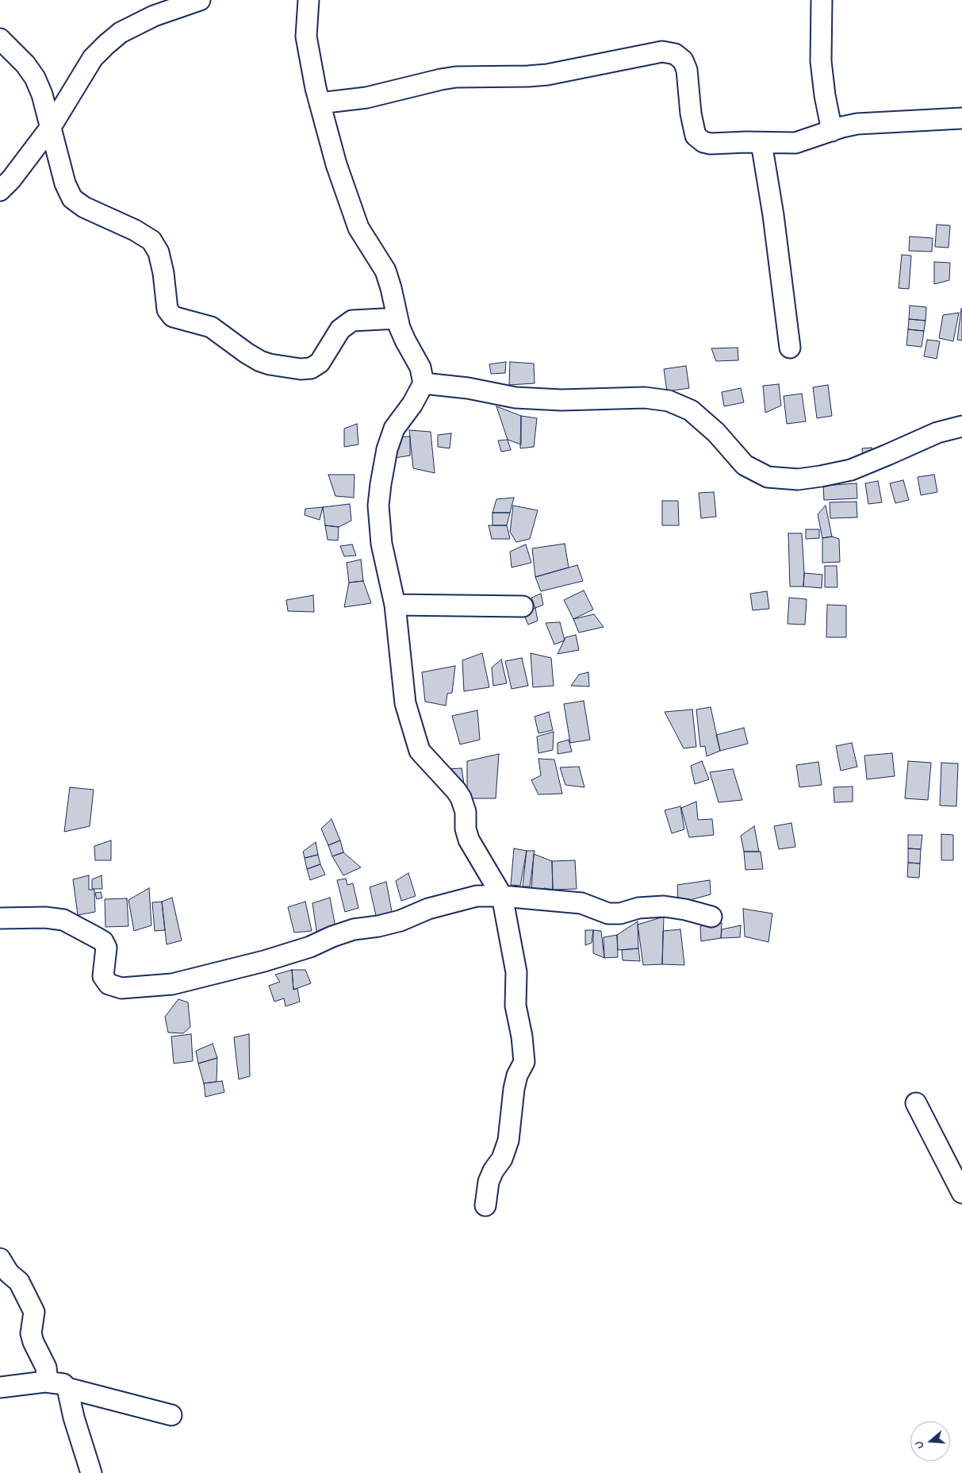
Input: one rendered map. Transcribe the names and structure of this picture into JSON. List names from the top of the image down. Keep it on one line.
{"north":"left"}
